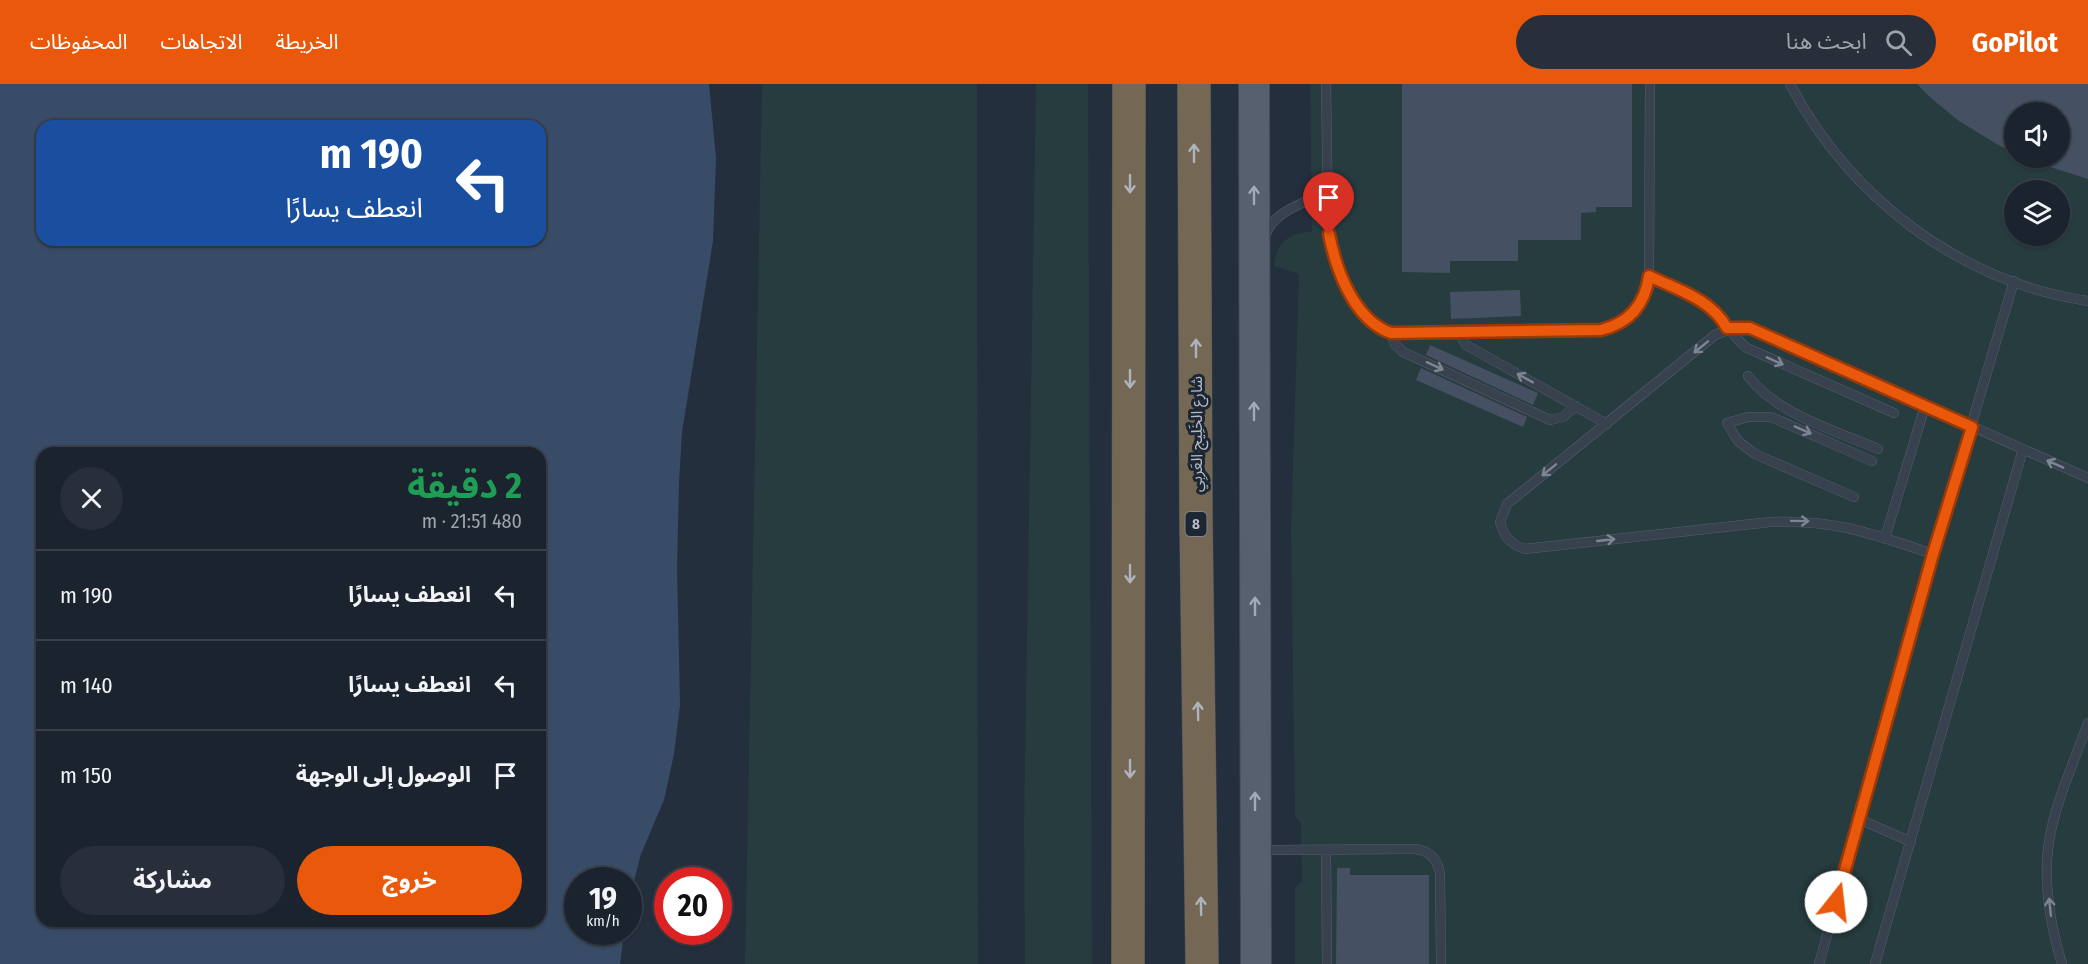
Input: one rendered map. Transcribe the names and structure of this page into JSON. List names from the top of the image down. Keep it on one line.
{"streets":{"highway":["شارع الخَلِيج العَربِي","8"]},"page":{"header":"GoPilot","search":"ابحث هنا","nav":["الخريطة","الاتجاهات","المحفوظات"],"turn":["190 m","انعطف يسارًا"],"heading":["2 دقيقة","480 m · 21:51"],"list":[{"name":"انعطف يسارًا","value":"190 m"},{"name":"انعطف يسارًا","value":"140 m"},{"name":"الوصول إلى الوجهة","value":"150 m"}],"buttons":["خروج","مشاركة"],"speed":"19 km/h","limit":"20"}}
